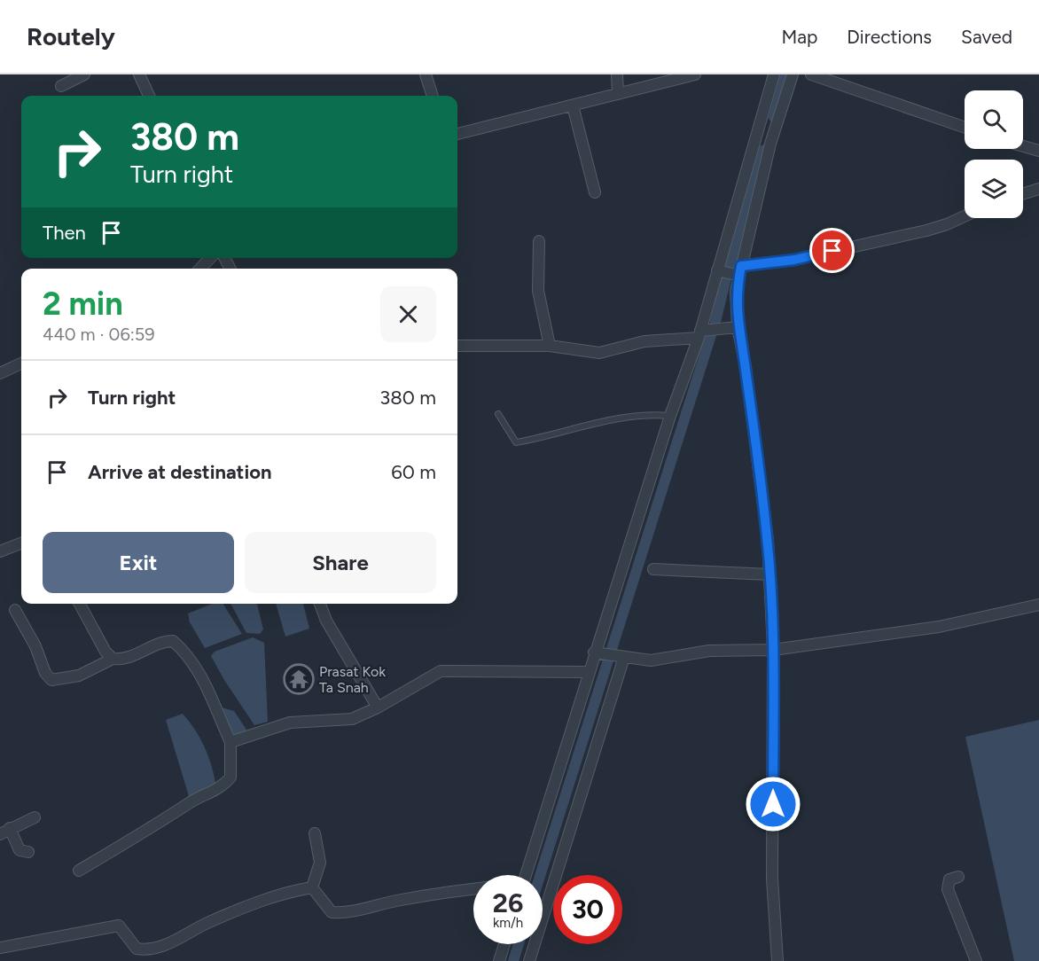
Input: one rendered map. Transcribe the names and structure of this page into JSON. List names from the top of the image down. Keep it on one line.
{"places":{"temple":["Prasat Kok Ta Snah"]},"page":{"header":"Routely","nav":["Map","Directions","Saved"],"turn":["380 m","Turn right"],"then":"Then","heading":["2 min","440 m · 06:59"],"list":[{"name":"Turn right","value":"380 m"},{"name":"Arrive at destination","value":"60 m"}],"buttons":["Exit","Share"],"speed":"26 km/h","limit":"30"}}
